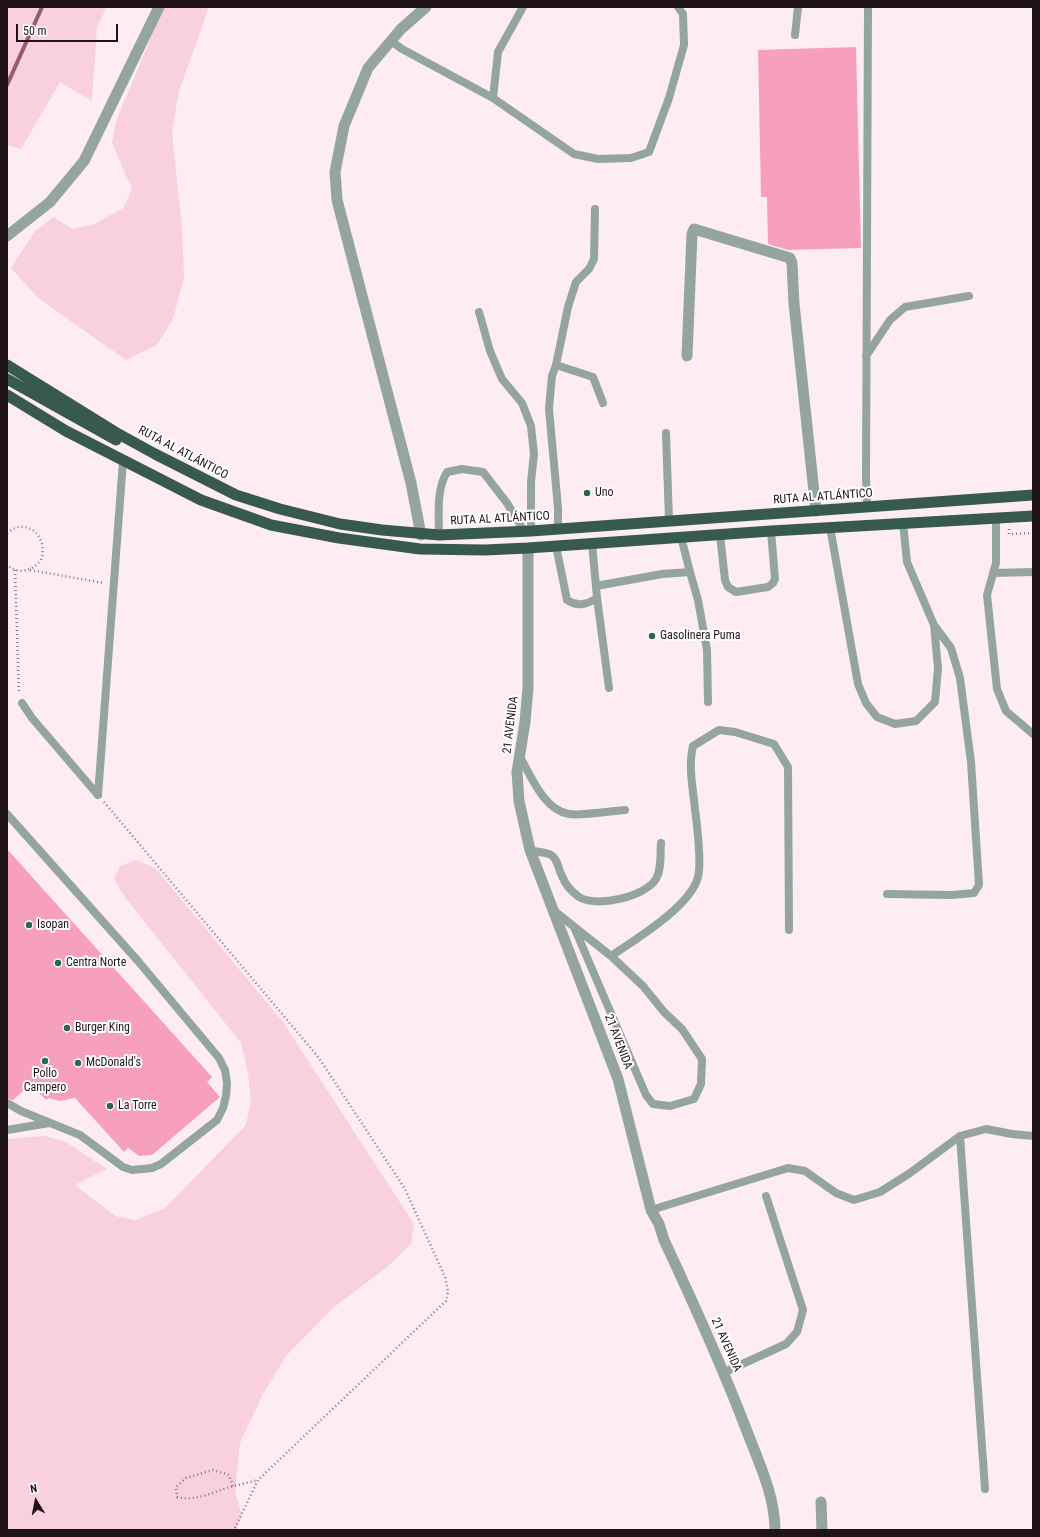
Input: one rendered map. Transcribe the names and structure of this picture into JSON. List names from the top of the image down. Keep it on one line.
{"streets":{"highway":["RUTA AL ATLÁNTICO"],"street":["21 AVENIDA"]},"places":["Uno","Gasolinera Puma","Isopan","Centra Norte","Burger King","Pollo Campero","McDonald's","La Torre"],"scale_bar":"50 m","north":"top"}
